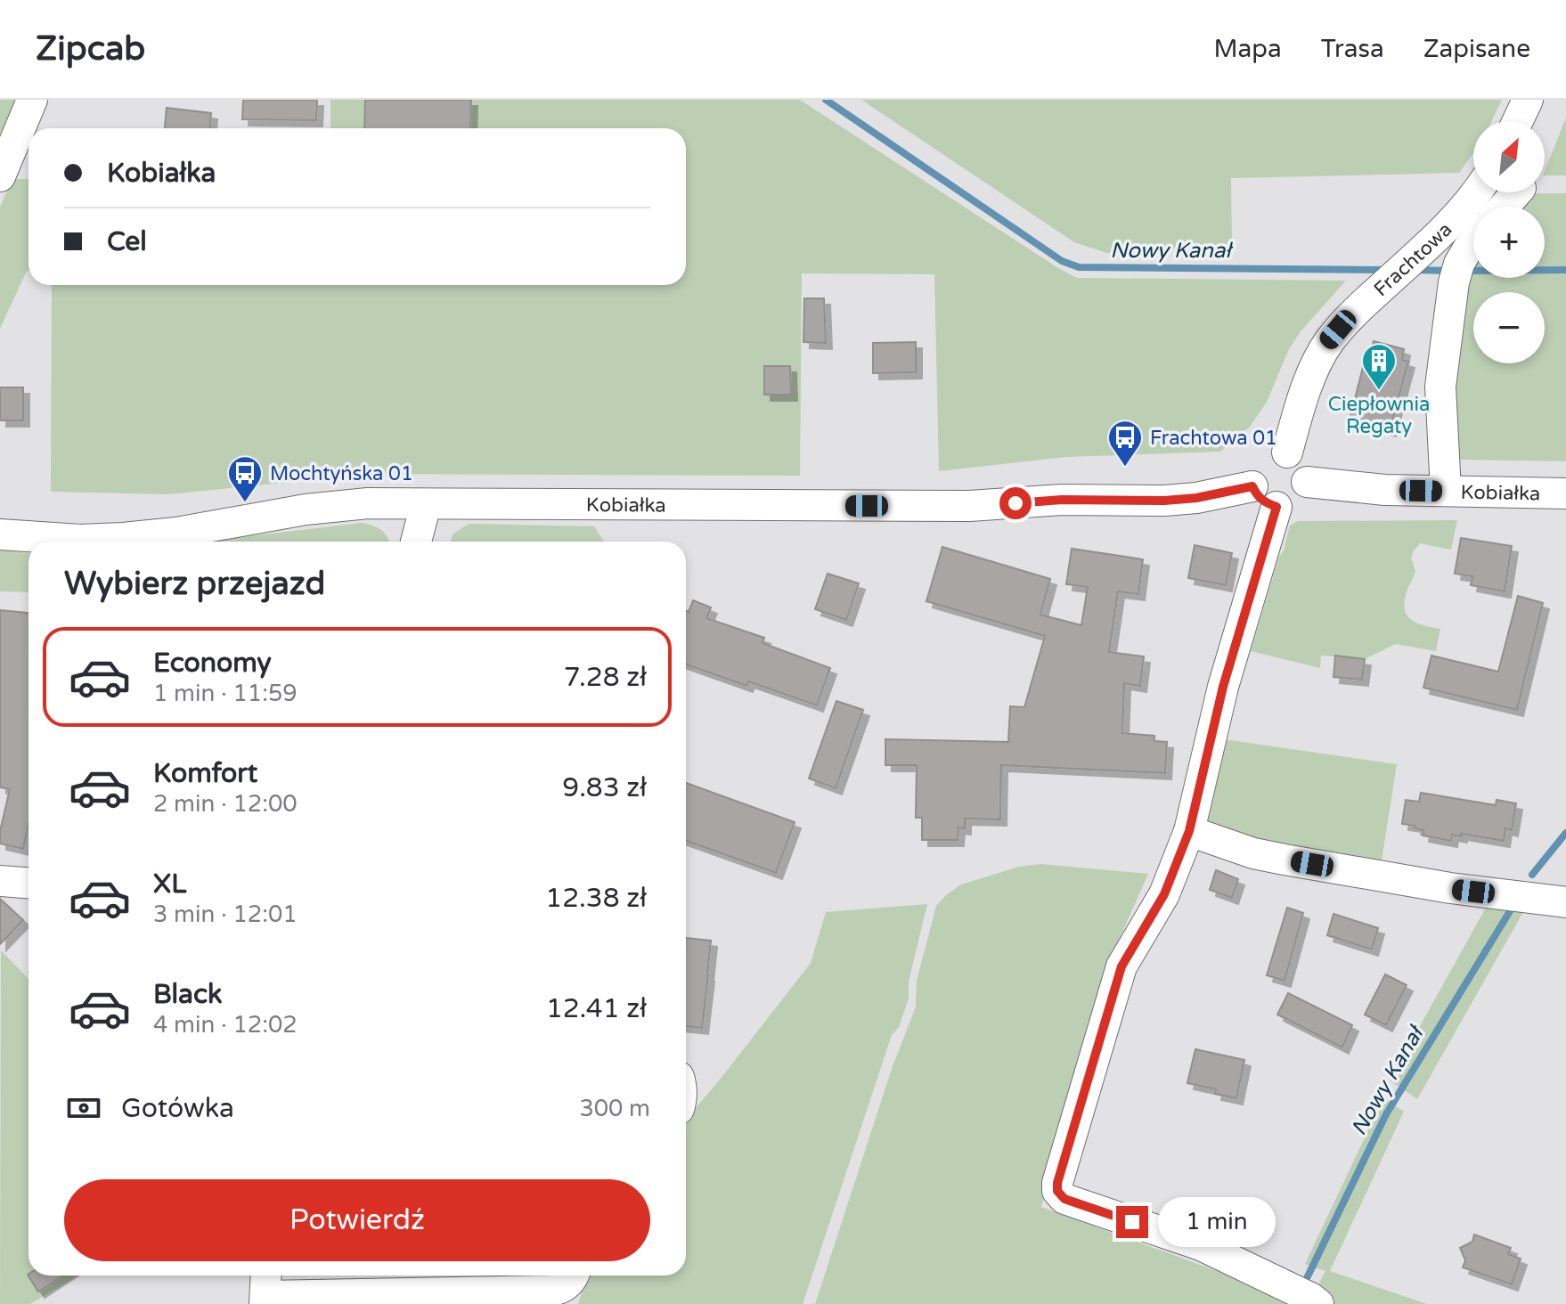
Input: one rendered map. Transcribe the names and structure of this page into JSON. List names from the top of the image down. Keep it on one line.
{"streets":{"street":["Frachtowa","Kobiałka"]},"crossings":[["Frachtowa","Kobiałka"]],"water":["Nowy Kanał"],"places":{"building":["Ciepłownia Regaty"],"bus stop":["Frachtowa 01","Mochtyńska 01"]},"north":"top right","page":{"header":"Zipcab","nav":["Mapa","Trasa","Zapisane"],"map_buttons":["+","−"],"banner":["Kobiałka","Cel"],"heading":"Wybierz przejazd","list":[{"name":"Economy","note":"1 min · 11:59","value":"7.28 zł"},{"name":"Komfort","note":"2 min · 12:00","value":"9.83 zł"},{"name":"XL","note":"3 min · 12:01","value":"12.38 zł"},{"name":"Black","note":"4 min · 12:02","value":"12.41 zł"}],"pay":["Gotówka","300 m"],"buttons":"Potwierdź","bubble":"1 min"}}
